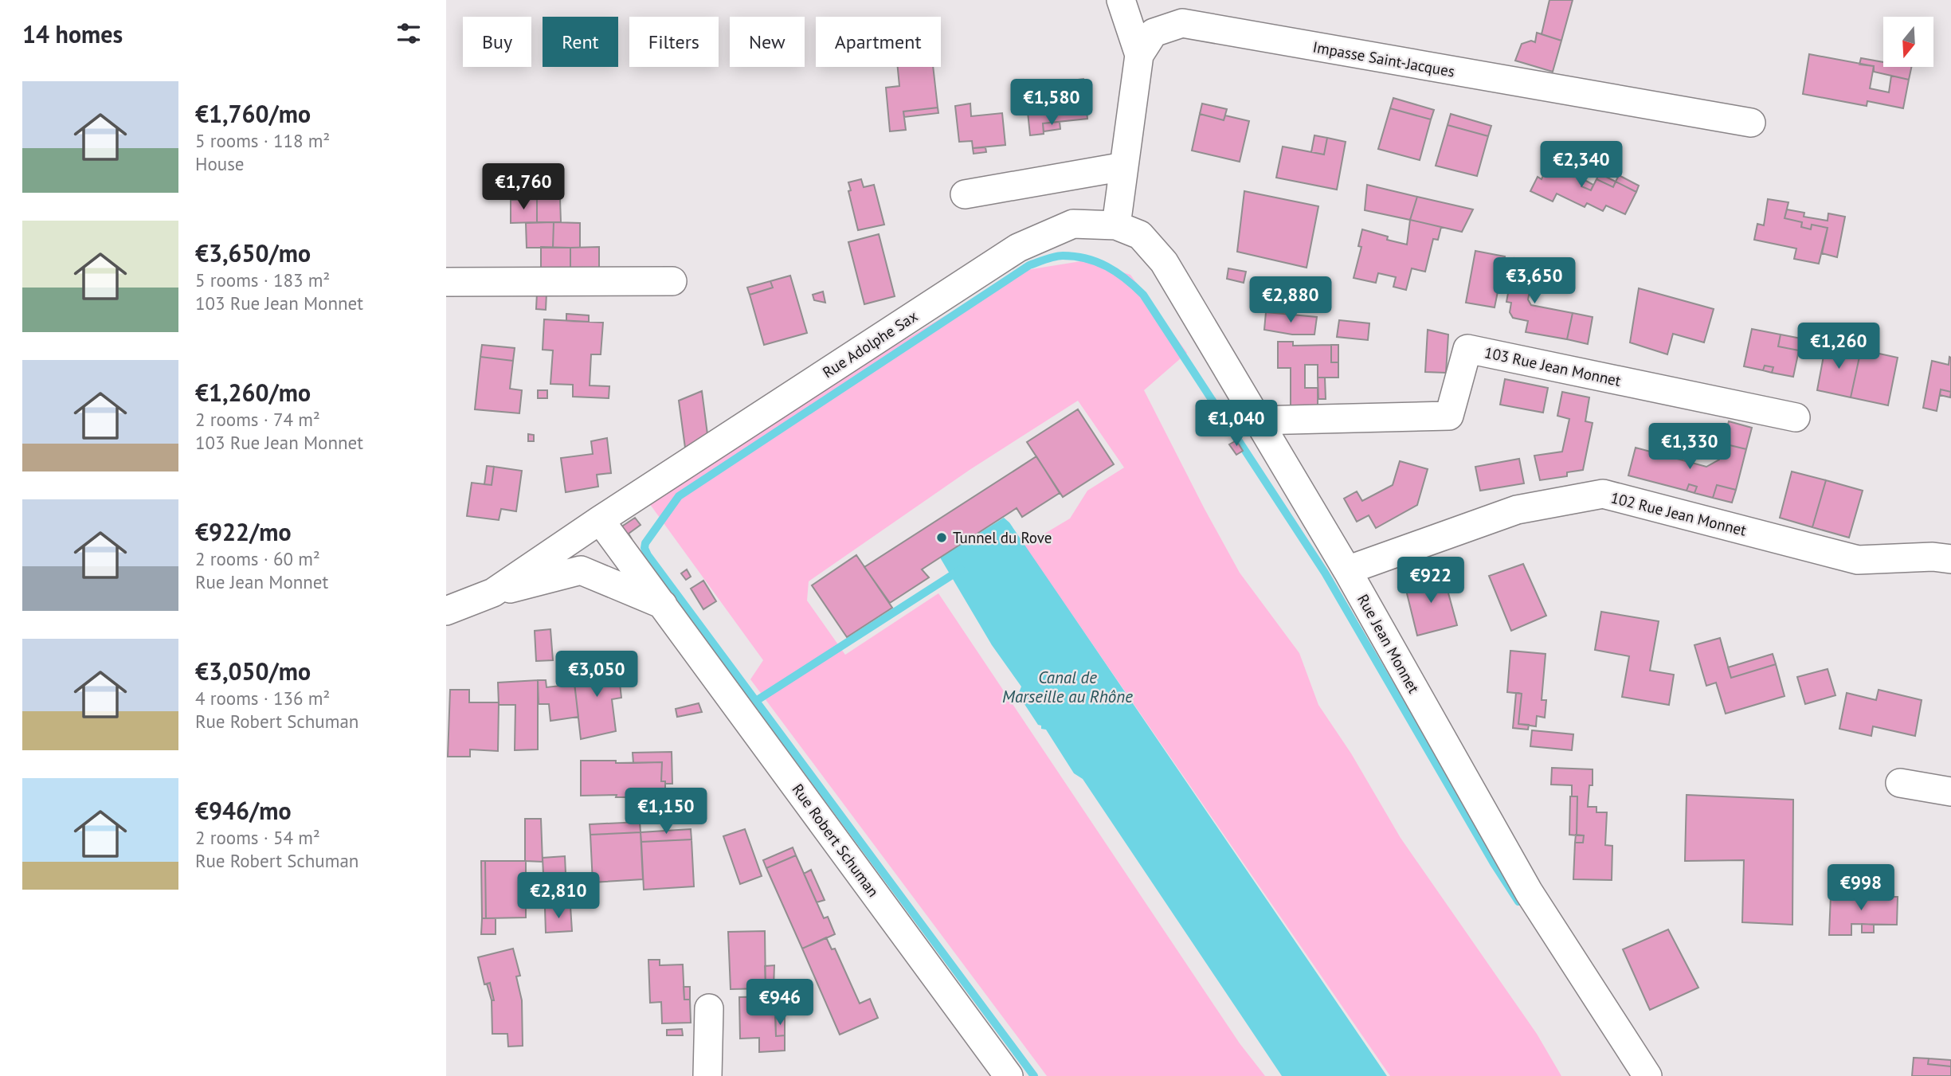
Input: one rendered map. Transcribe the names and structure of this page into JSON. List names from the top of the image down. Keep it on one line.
{"streets":{"street":["Impasse Saint-Jacques","Rue Adolphe Sax","103 Rue Jean Monnet","102 Rue Jean Monnet","Rue Jean Monnet","Rue Robert Schuman"]},"crossings":[["Rue Adolphe Sax","Rue Jean Monnet"],["Rue Adolphe Sax","Rue Robert Schuman"],["103 Rue Jean Monnet","Rue Jean Monnet"],["102 Rue Jean Monnet","Rue Jean Monnet"]],"water":["Canal de Marseille au Rhône"],"places":["Tunnel du Rove"],"north":"bottom","page":{"heading":"14 homes","chip":["Buy","Rent","Filters","New","Apartment"],"list":[{"name":"€1,760/mo","note":"5 rooms · 118 m² · House"},{"name":"€3,650/mo","note":"5 rooms · 183 m² · 103 Rue Jean Monnet"},{"name":"€1,260/mo","note":"2 rooms · 74 m² · 103 Rue Jean Monnet"},{"name":"€922/mo","note":"2 rooms · 60 m² · Rue Jean Monnet"},{"name":"€3,050/mo","note":"4 rooms · 136 m² · Rue Robert Schuman"},{"name":"€946/mo","note":"2 rooms · 54 m² · Rue Robert Schuman"}],"price":["€1,580","€2,340","€1,760","€3,650","€2,880","€1,260","€1,040","€1,330","€922","€3,050","€1,150","€998","€2,810","€946"]}}
